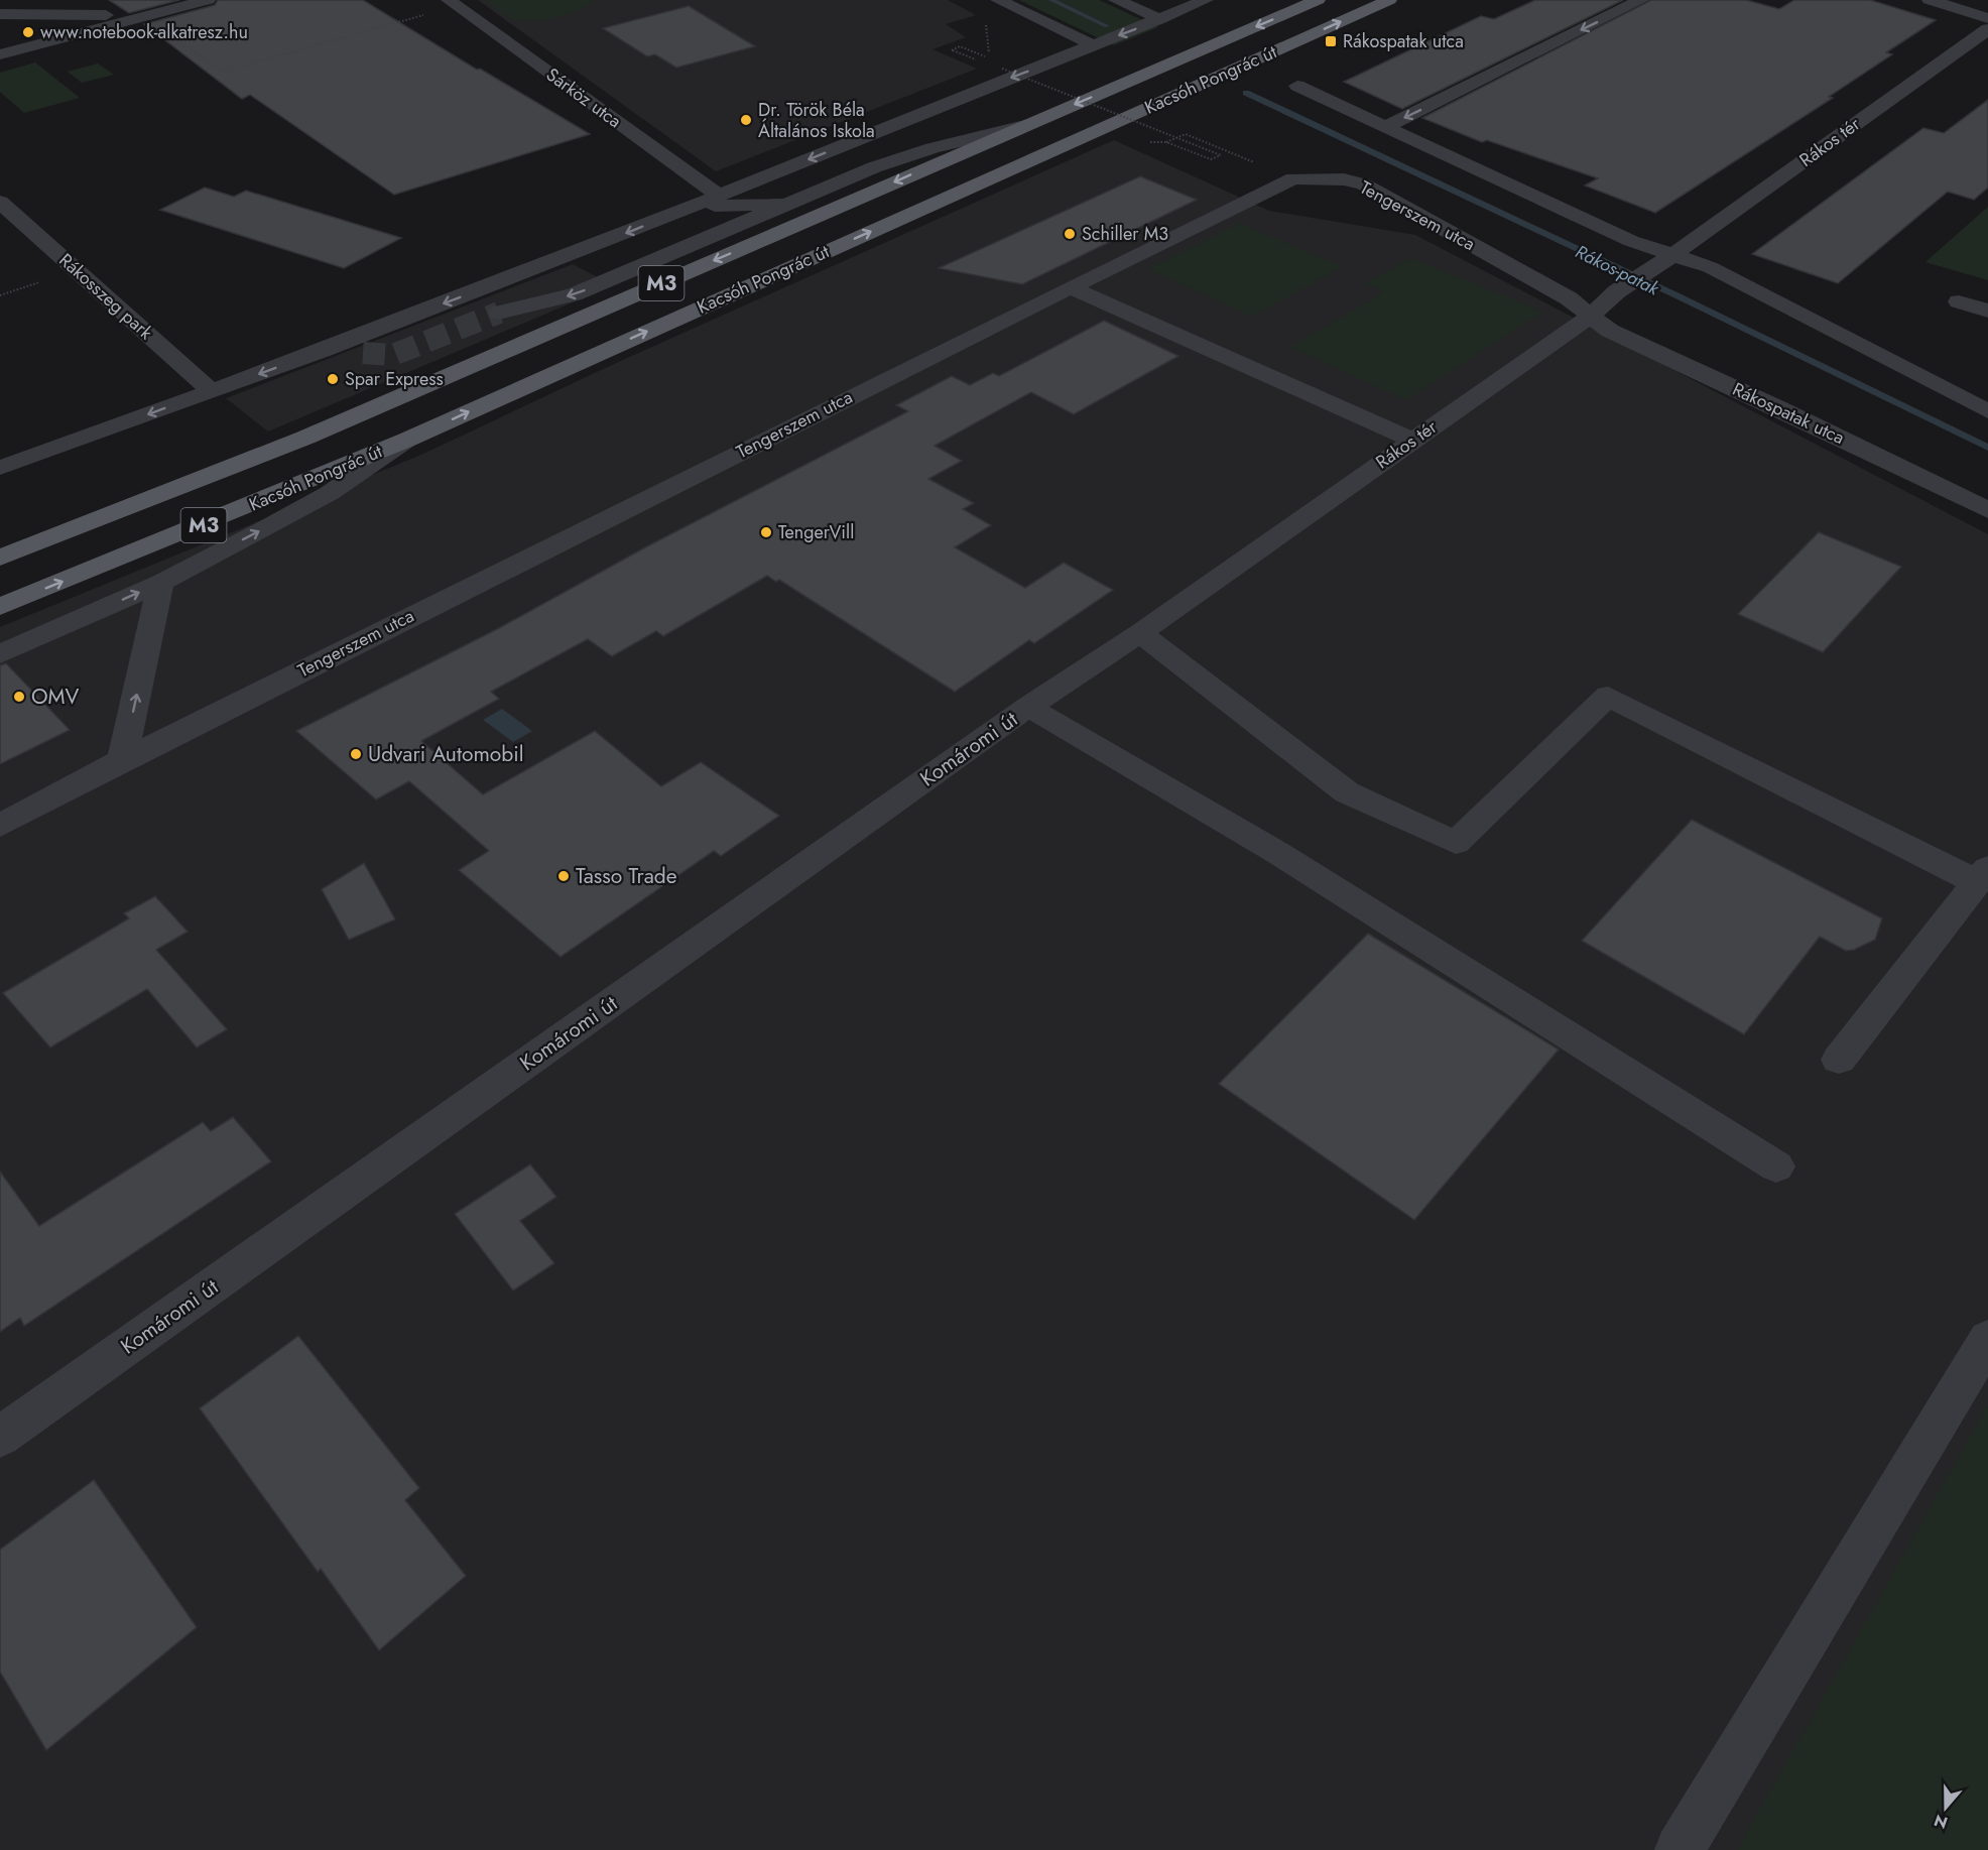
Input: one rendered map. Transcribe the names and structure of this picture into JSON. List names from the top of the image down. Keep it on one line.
{"streets":{"main road":["Kacsóh Pongrác út","M3"],"street":["Sárköz utca","Rákos tér","Tengerszem utca","Rákosszeg park","Rákospatak utca","Komáromi út"]},"crossings":[["Rákos tér","Tengerszem utca"],["Rákos tér","Rákospatak utca"],["Rákos tér","Komáromi út"],["Tengerszem utca","Rákospatak utca"]],"water":["Rákos-patak"],"places":{"other":["www.notebook-alkatresz.hu","Dr. Török Béla Általános Iskola","Schiller M3","Spar Express","TengerVill","OMV","Udvari Automobil","Tasso Trade"],"transit":["Rákospatak utca"]},"north":"bottom"}
